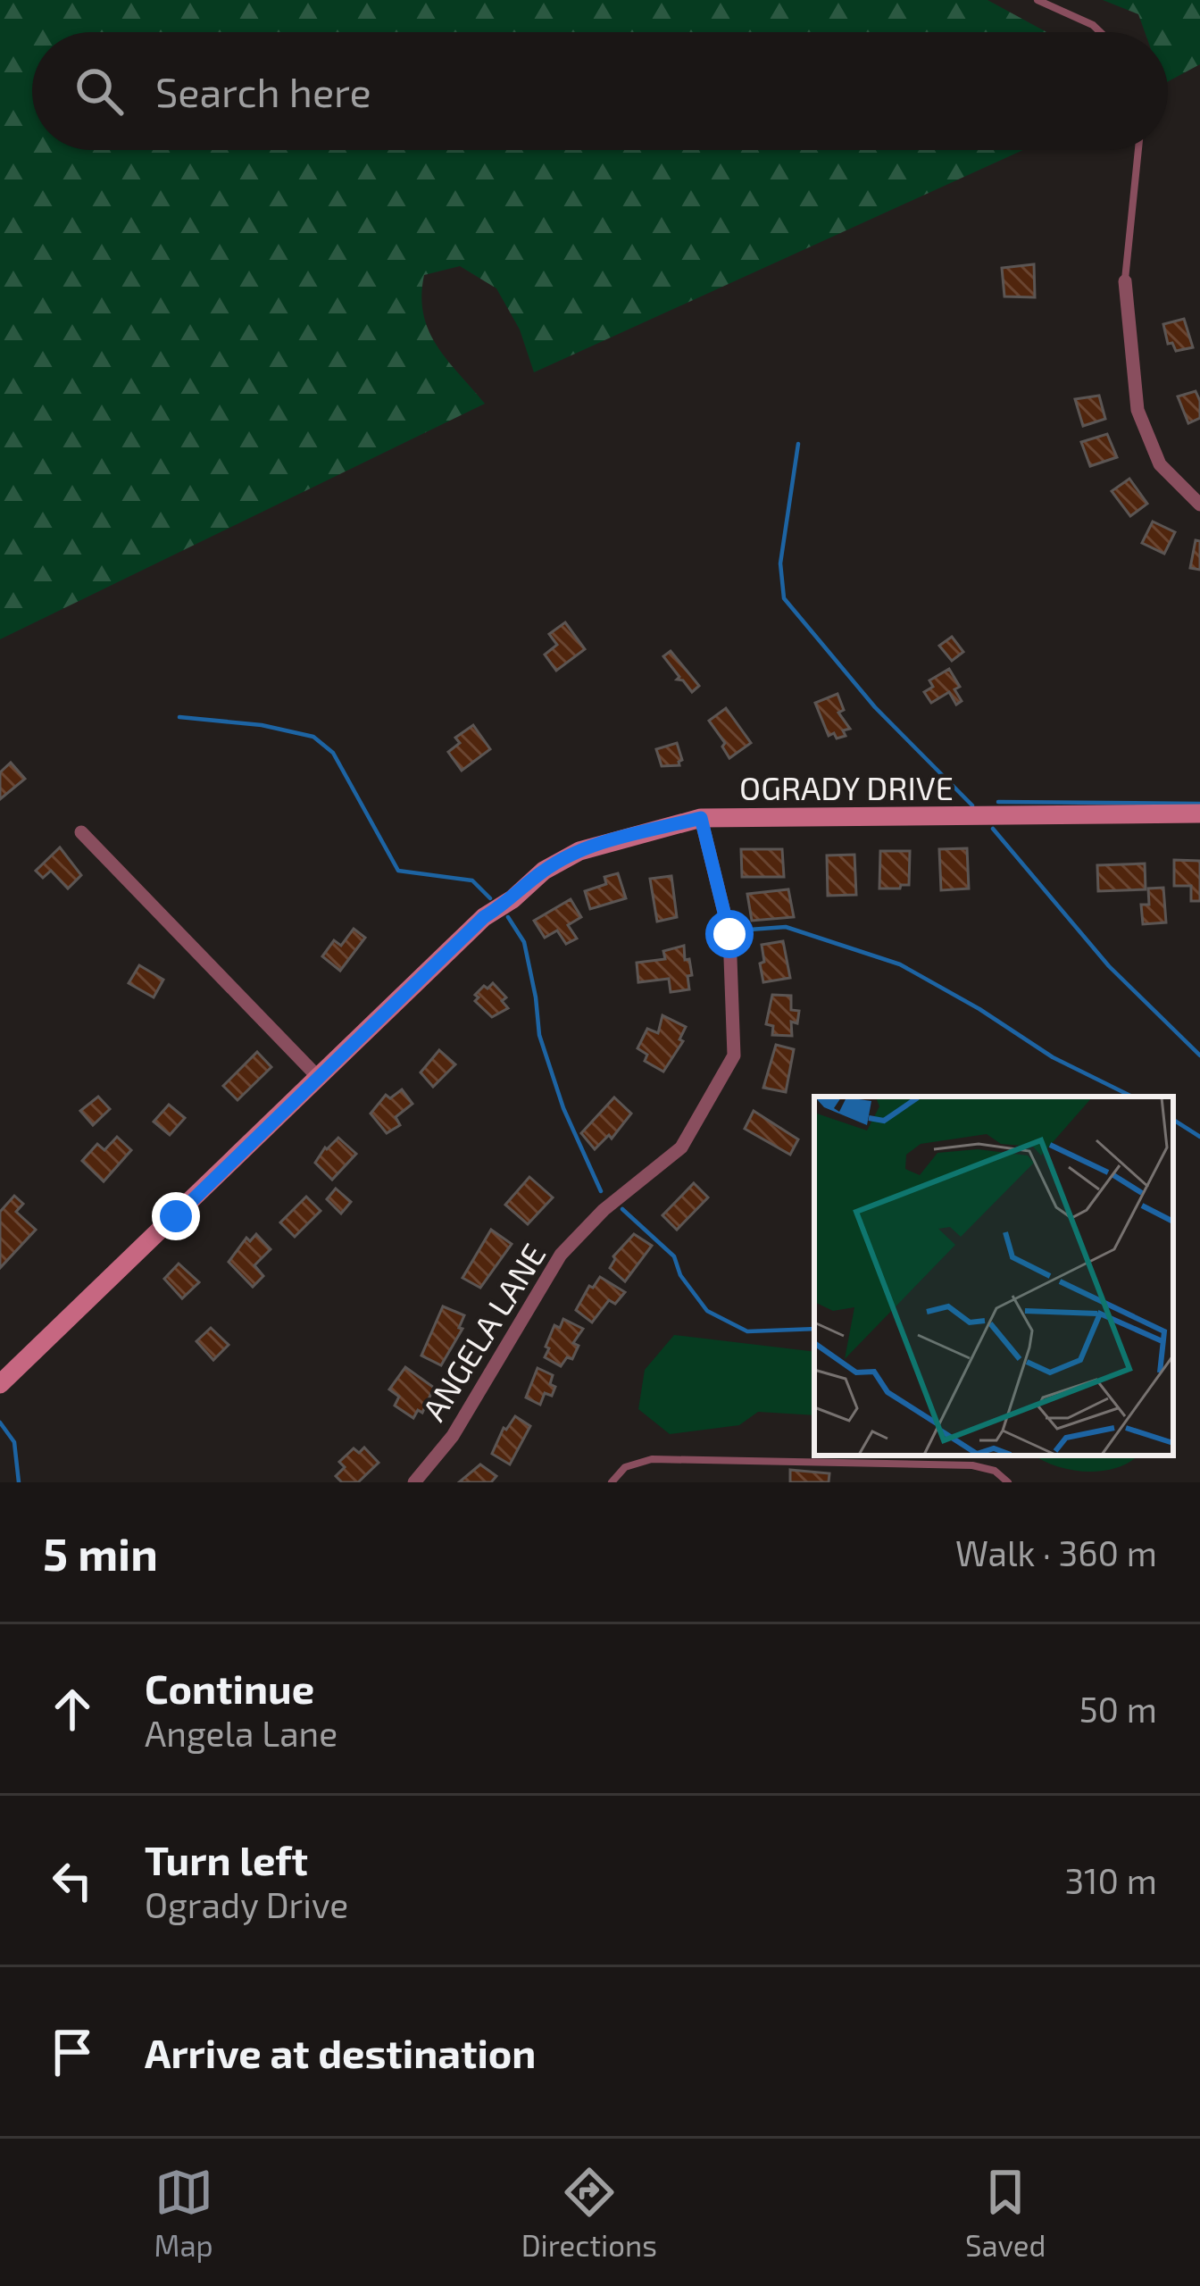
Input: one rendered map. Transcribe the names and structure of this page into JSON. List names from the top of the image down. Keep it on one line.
{"streets":{"street":["OGRADY DRIVE","ANGELA LANE"]},"crossings":[["OGRADY DRIVE","ANGELA LANE"]],"page":{"search":"Search here","heading":["5 min","Walk · 360 m"],"list":[["Continue","Angela Lane","50 m"],["Turn left","Ogrady Drive","310 m"],"Arrive at destination"],"nav":["Map","Directions","Saved"]}}
